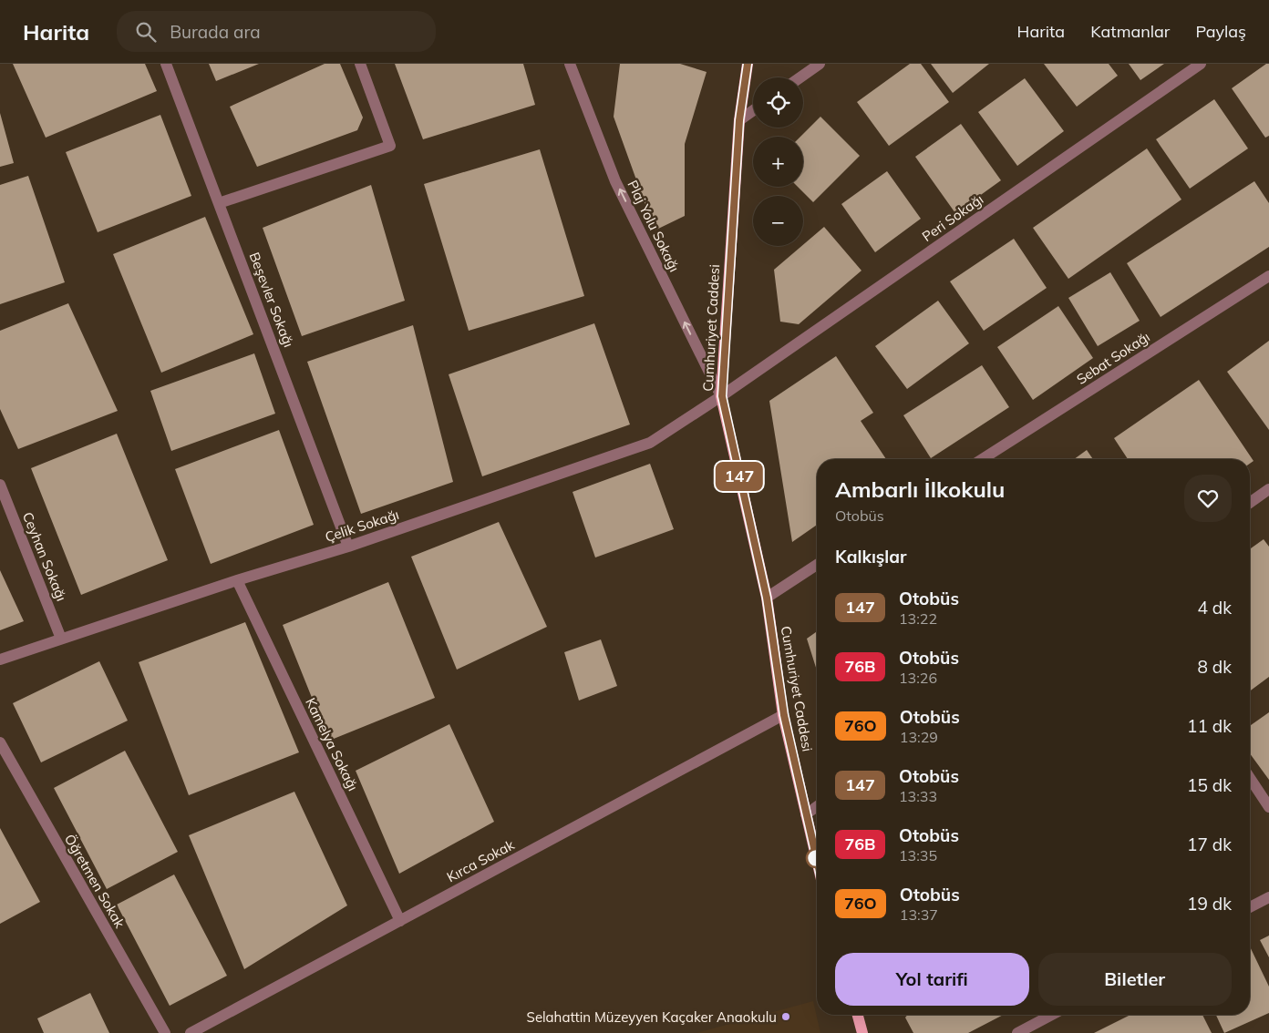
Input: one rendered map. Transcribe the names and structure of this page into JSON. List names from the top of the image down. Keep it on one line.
{"streets":{"main road":["Cumhuriyet Caddesi"],"street":["Peri Sokağı","Plaj Yolu Sokağı","Beşevler Sokağı","Sebat Sokağı","Çelik Sokağı","Ceyhan Sokağı","Kamelya Sokağı","Kırca Sokak","Öğretmen Sokak"]},"crossings":[["Peri Sokağı","Plaj Yolu Sokağı"],["Peri Sokağı","Cumhuriyet Caddesi"],["Peri Sokağı","Çelik Sokağı"],["Plaj Yolu Sokağı","Cumhuriyet Caddesi"],["Plaj Yolu Sokağı","Çelik Sokağı"],["Beşevler Sokağı","Çelik Sokağı"],["Cumhuriyet Caddesi","Çelik Sokağı"],["Cumhuriyet Caddesi","Kırca Sokak"],["Çelik Sokağı","Ceyhan Sokağı"],["Çelik Sokağı","Kamelya Sokağı"],["Kamelya Sokağı","Kırca Sokak"]],"one_way":["Plaj Yolu Sokağı"],"places":["Selahattin Müzeyyen Kaçaker Anaokulu"],"lines":["bus line 147"],"page":{"header":"Harita","search":"Burada ara","nav":["Harita","Katmanlar","Paylaş"],"on_map":"147","map_buttons":["+","−"],"heading":[["Ambarlı İlkokulu","Otobüs"],"Kalkışlar"],"list":[{"mark":"147","name":"Otobüs","note":"13:22","value":"4 dk"},{"mark":"76B","name":"Otobüs","note":"13:26","value":"8 dk"},{"mark":"76O","name":"Otobüs","note":"13:29","value":"11 dk"},{"mark":"147","name":"Otobüs","note":"13:33","value":"15 dk"},{"mark":"76B","name":"Otobüs","note":"13:35","value":"17 dk"},{"mark":"76O","name":"Otobüs","note":"13:37","value":"19 dk"}],"buttons":["Yol tarifi","Biletler"]}}
